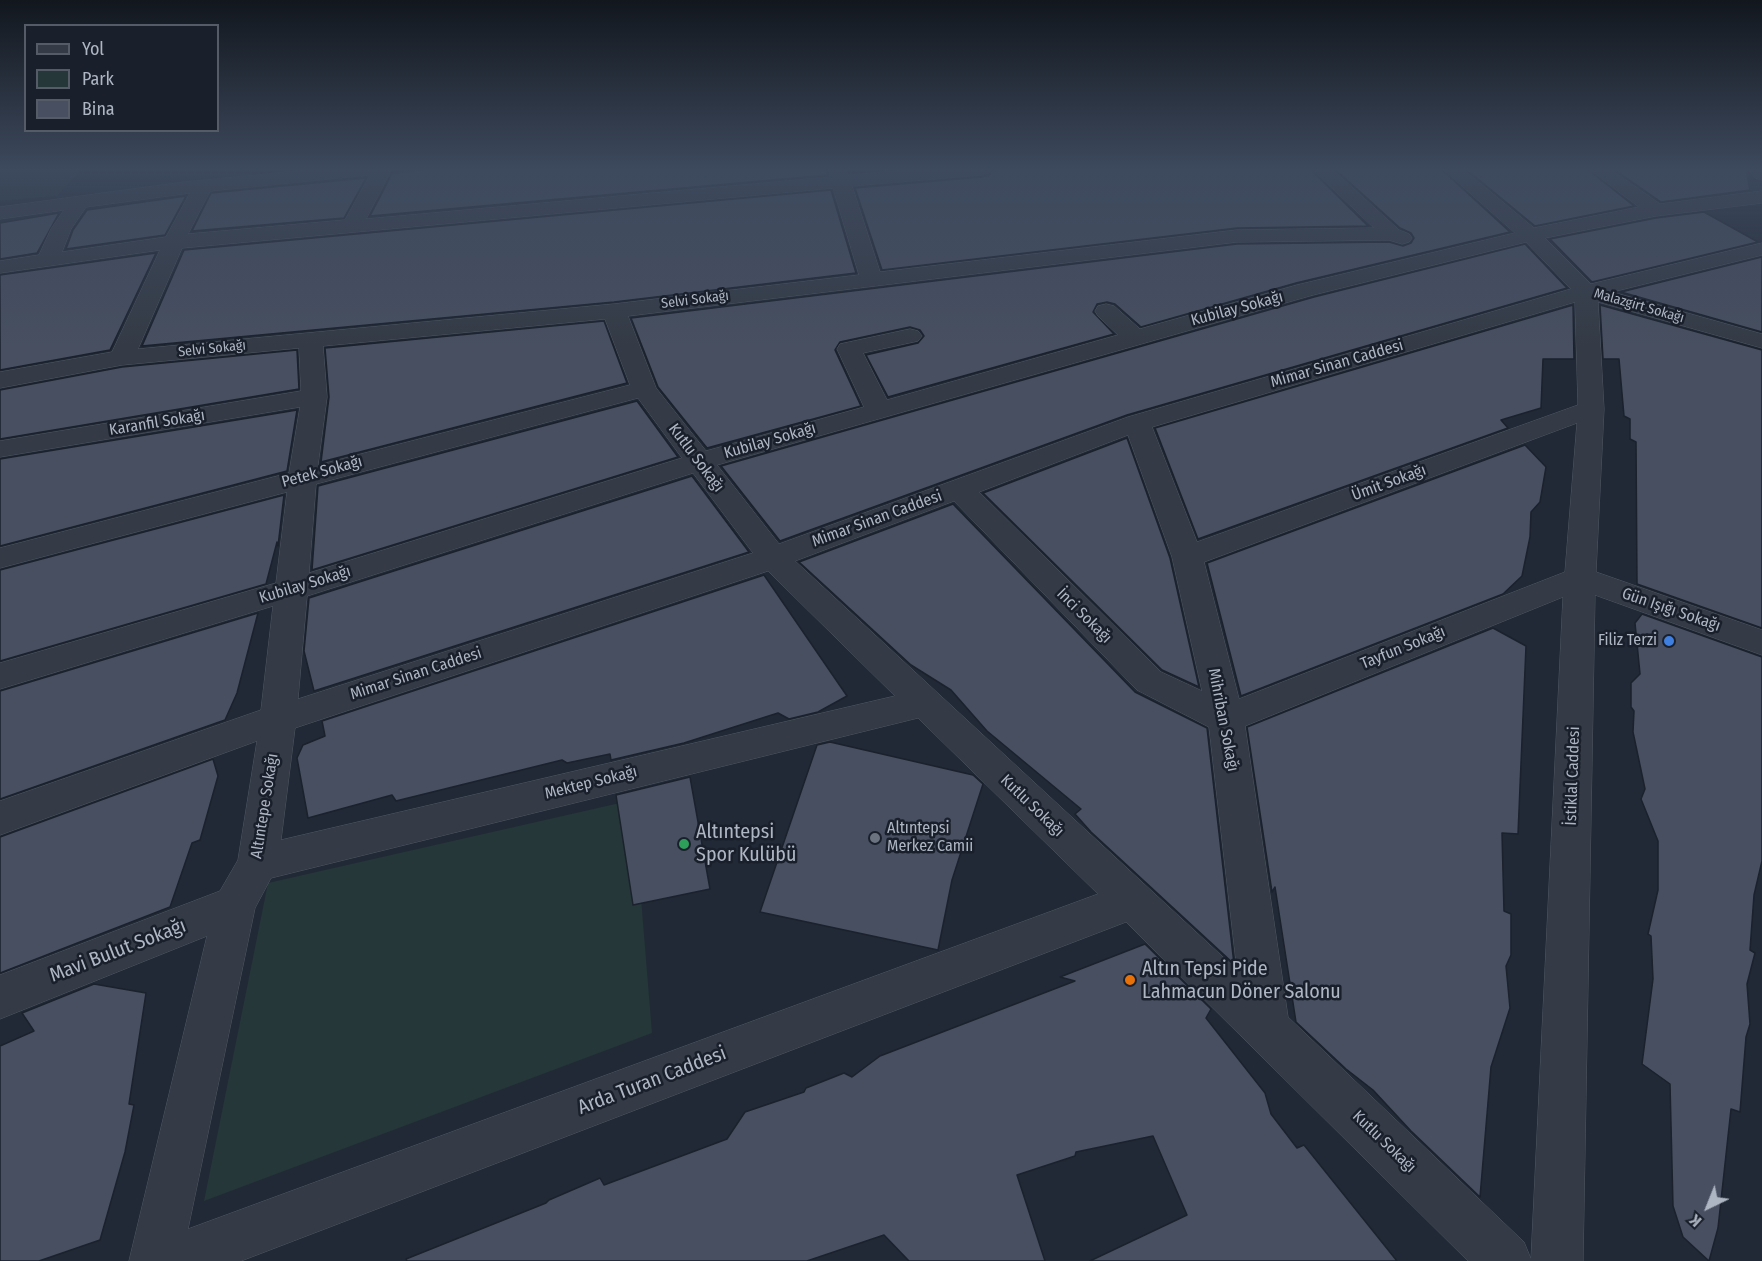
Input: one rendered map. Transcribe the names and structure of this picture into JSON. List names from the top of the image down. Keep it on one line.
{"streets":{"street":["Selvi Sokağı","Malazgirt Sokağı","Kubilay Sokağı","Mimar Sinan Caddesi","Karanfil Sokağı","Kutlu Sokağı","Petek Sokağı","Ümit Sokağı","Gün Işığı Sokağı","İnci Sokağı","Tayfun Sokağı","Mihriban Sokağı","İstiklal Caddesi","Mektep Sokağı","Altıntepe Sokağı","Mavi Bulut Sokağı","Arda Turan Caddesi"]},"crossings":[["Selvi Sokağı","Kutlu Sokağı"],["Selvi Sokağı","Altıntepe Sokağı"],["Malazgirt Sokağı","Kubilay Sokağı"],["Malazgirt Sokağı","Mimar Sinan Caddesi"],["Malazgirt Sokağı","İstiklal Caddesi"],["Kubilay Sokağı","Kutlu Sokağı"],["Kubilay Sokağı","Altıntepe Sokağı"],["Mimar Sinan Caddesi","Kutlu Sokağı"],["Mimar Sinan Caddesi","İnci Sokağı"],["Mimar Sinan Caddesi","Mihriban Sokağı"],["Mimar Sinan Caddesi","İstiklal Caddesi"],["Mimar Sinan Caddesi","Altıntepe Sokağı"],["Karanfil Sokağı","Altıntepe Sokağı"],["Kutlu Sokağı","Petek Sokağı"],["Kutlu Sokağı","Mihriban Sokağı"],["Kutlu Sokağı","Mektep Sokağı"],["Kutlu Sokağı","Arda Turan Caddesi"],["Petek Sokağı","Altıntepe Sokağı"],["Ümit Sokağı","Mihriban Sokağı"],["Ümit Sokağı","İstiklal Caddesi"],["Gün Işığı Sokağı","Tayfun Sokağı"],["Gün Işığı Sokağı","İstiklal Caddesi"],["İnci Sokağı","Tayfun Sokağı"],["İnci Sokağı","Mihriban Sokağı"],["Tayfun Sokağı","Mihriban Sokağı"],["Tayfun Sokağı","İstiklal Caddesi"],["Mektep Sokağı","Altıntepe Sokağı"],["Altıntepe Sokağı","Mavi Bulut Sokağı"]],"places":["Filiz Terzi","Altıntepsi Merkez Camii","Altıntepsi Spor Kulübü","Altın Tepsi Pide Lahmacun Döner Salonu"],"legend":["Yol","Park","Bina"],"north":"bottom left"}
